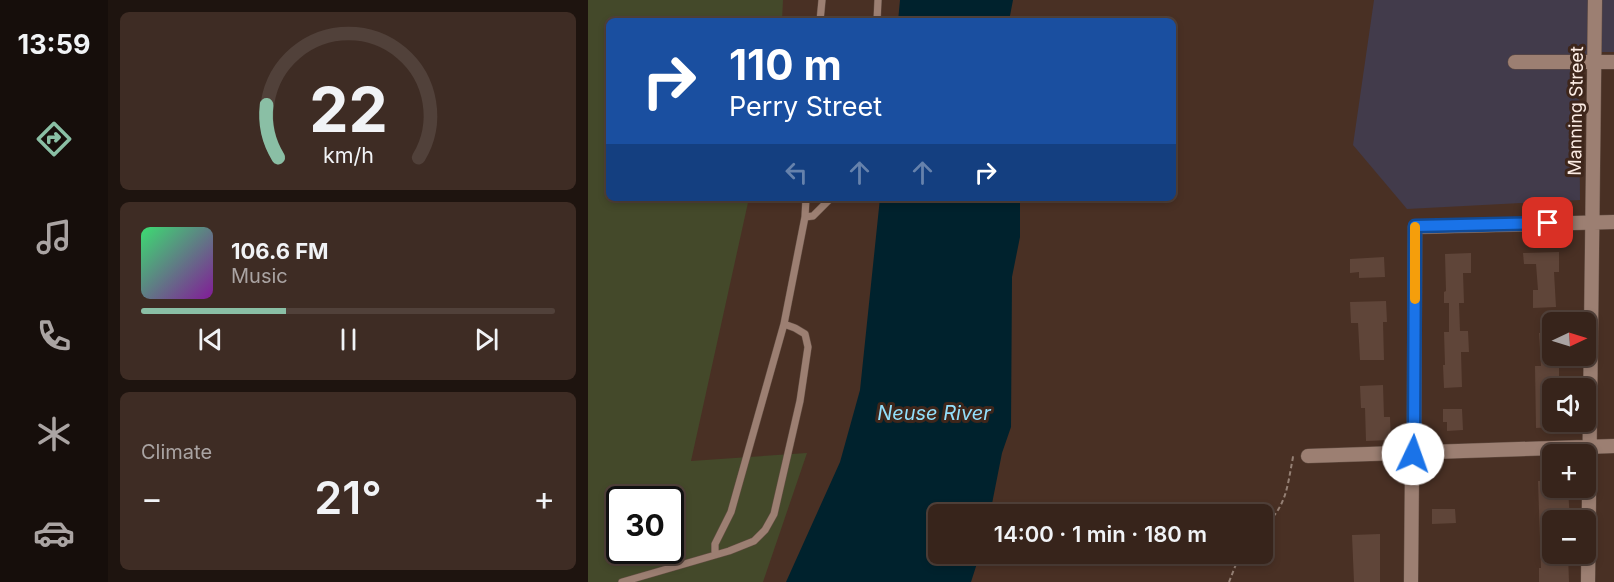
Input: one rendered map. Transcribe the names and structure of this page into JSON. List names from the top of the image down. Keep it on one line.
{"streets":{"street":["Manning Street"]},"water":["Neuse River"],"north":"right","page":{"tabs":"13:59","turn":["110 m","Perry Street"],"song":["106.6 FM","Music"],"map_buttons":["+","−"],"tile":"Climate","heat":["−","21°","+"],"limit":"30","trip":"14:00 · 1 min · 180 m","gauge":["22","km/h"]}}
